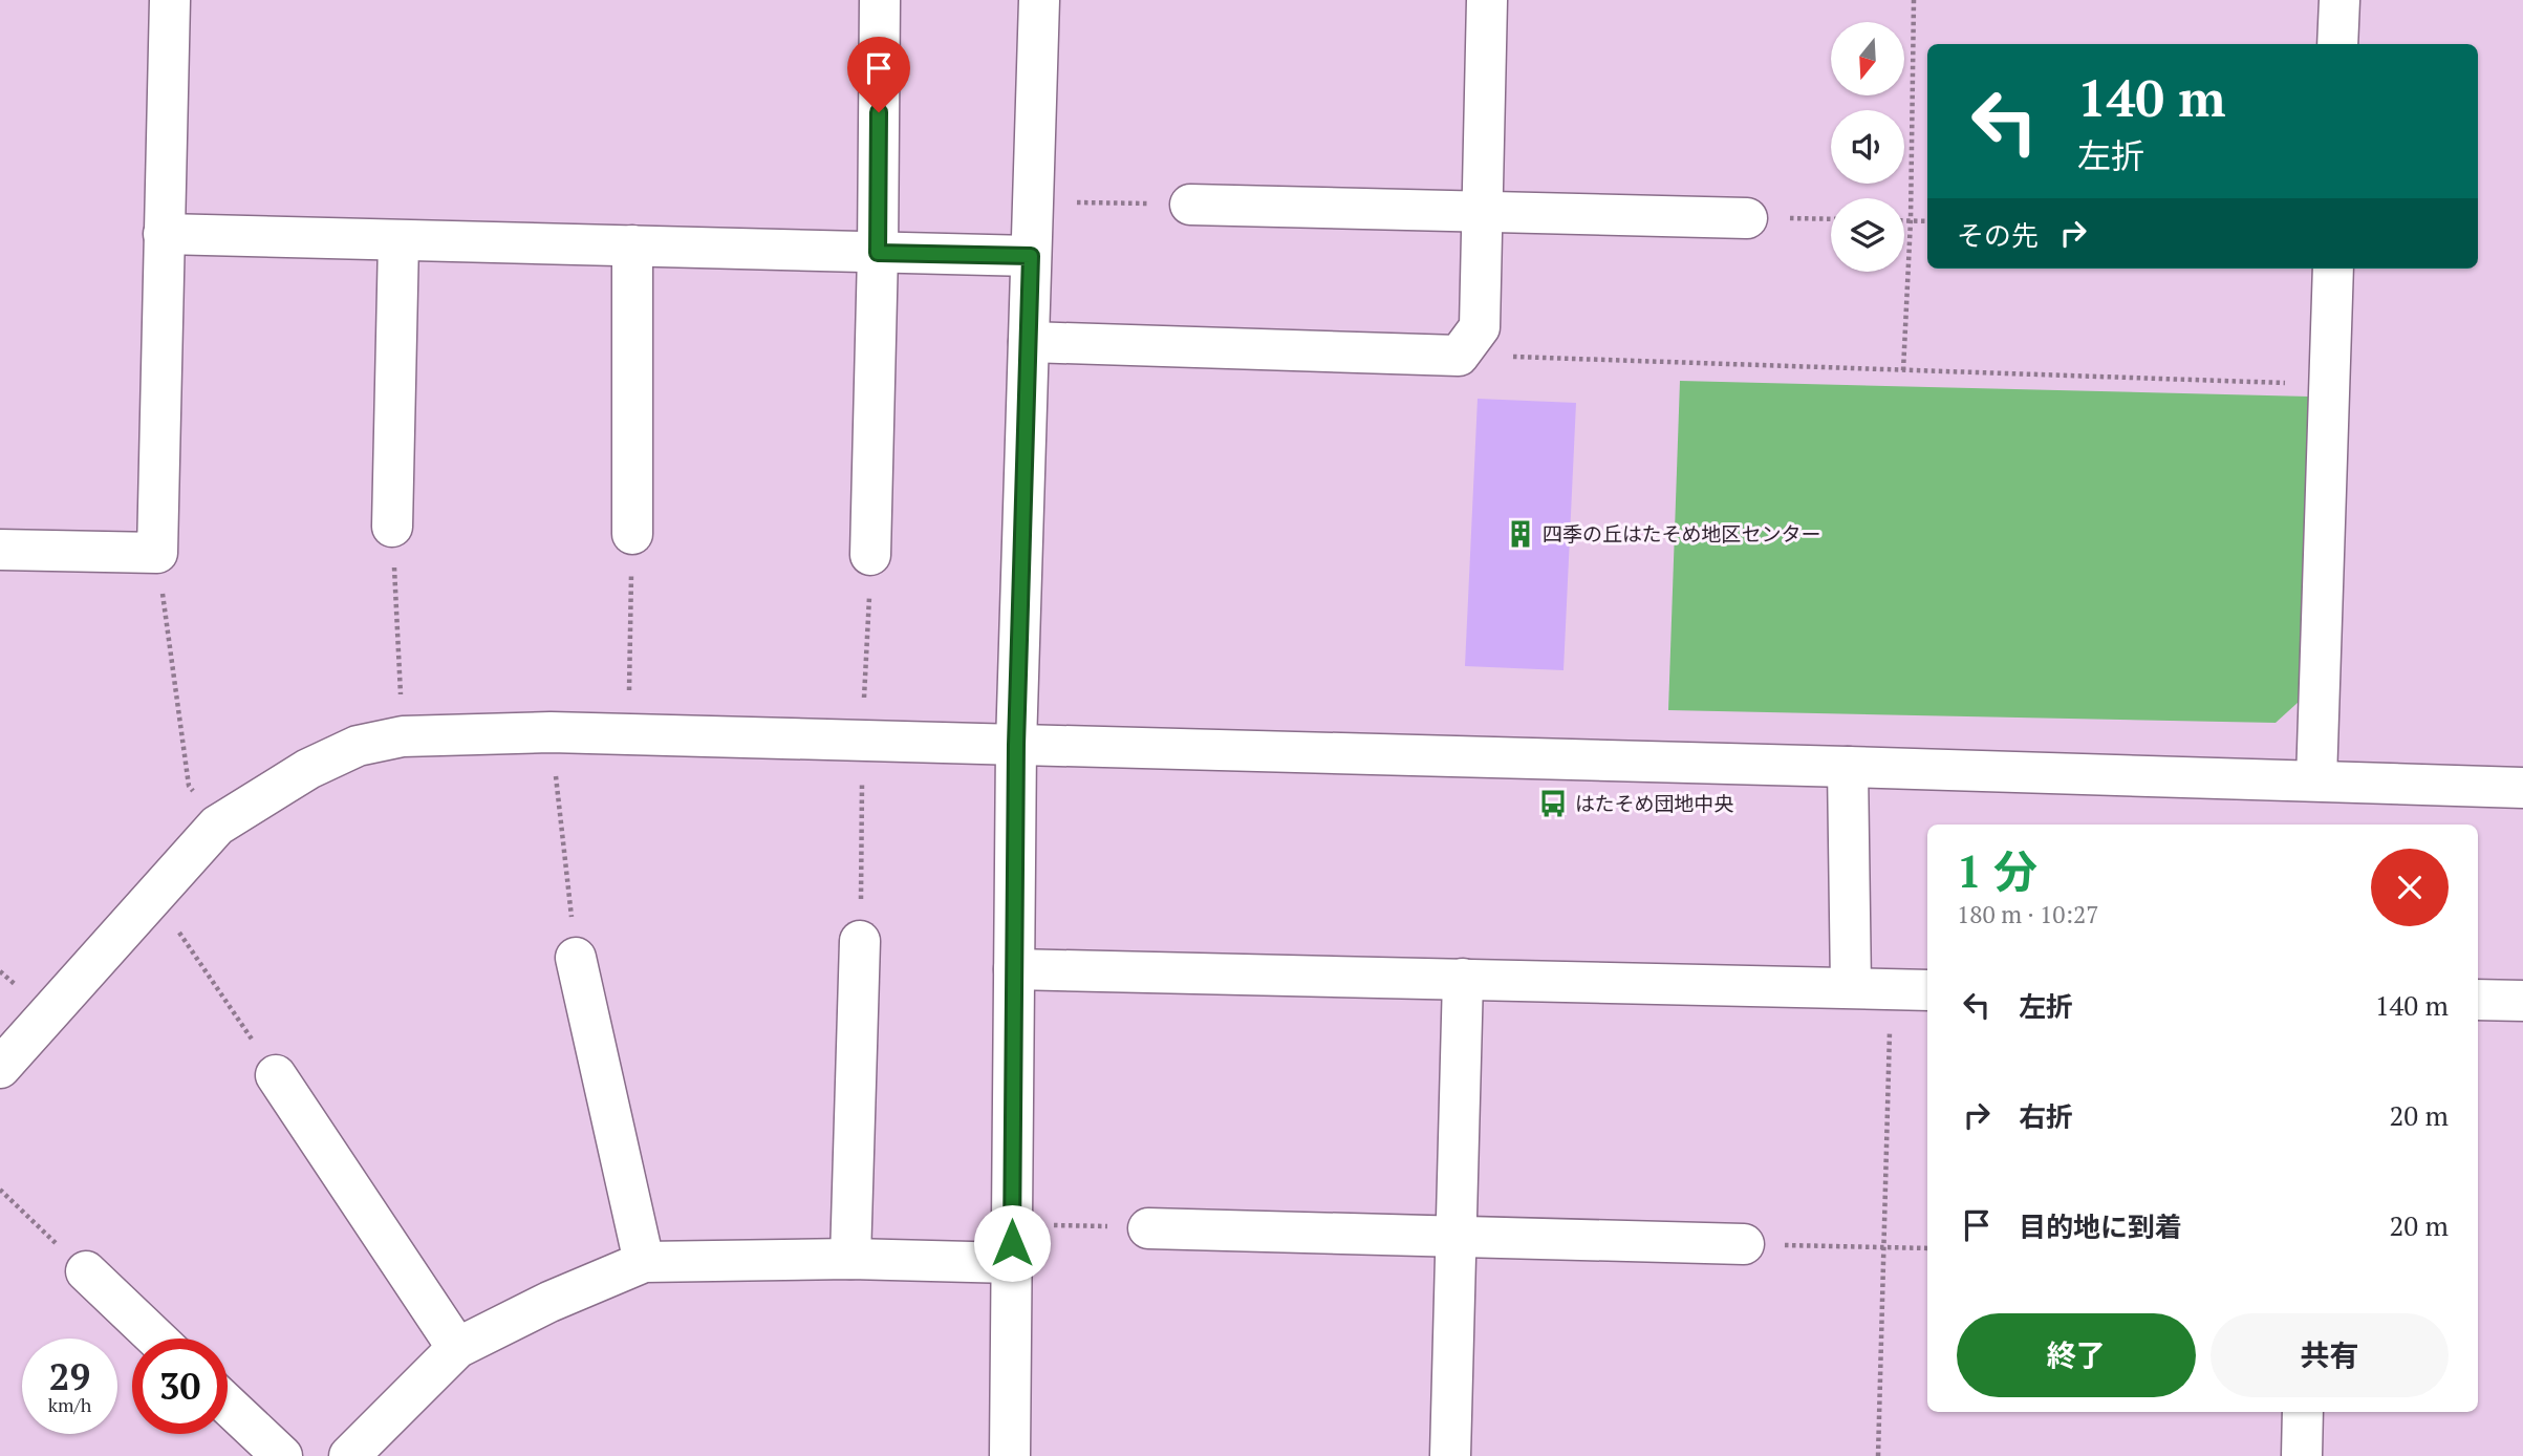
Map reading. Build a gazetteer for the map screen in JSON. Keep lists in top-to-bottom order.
{
  "places": {
    "building": ["四季の丘はたそめ地区センター"],
    "bus stop": ["はたそめ団地中央"]
  },
  "north": "bottom",
  "page": {
    "turn": ["140 m", "左折"],
    "then": "その先",
    "heading": ["1 分", "180 m · 10:27"],
    "list": [
      {
        "name": "左折",
        "value": "140 m"
      },
      {
        "name": "右折",
        "value": "20 m"
      },
      {
        "name": "目的地に到着",
        "value": "20 m"
      }
    ],
    "buttons": ["終了", "共有"],
    "speed": "29 km/h",
    "limit": "30"
  }
}
